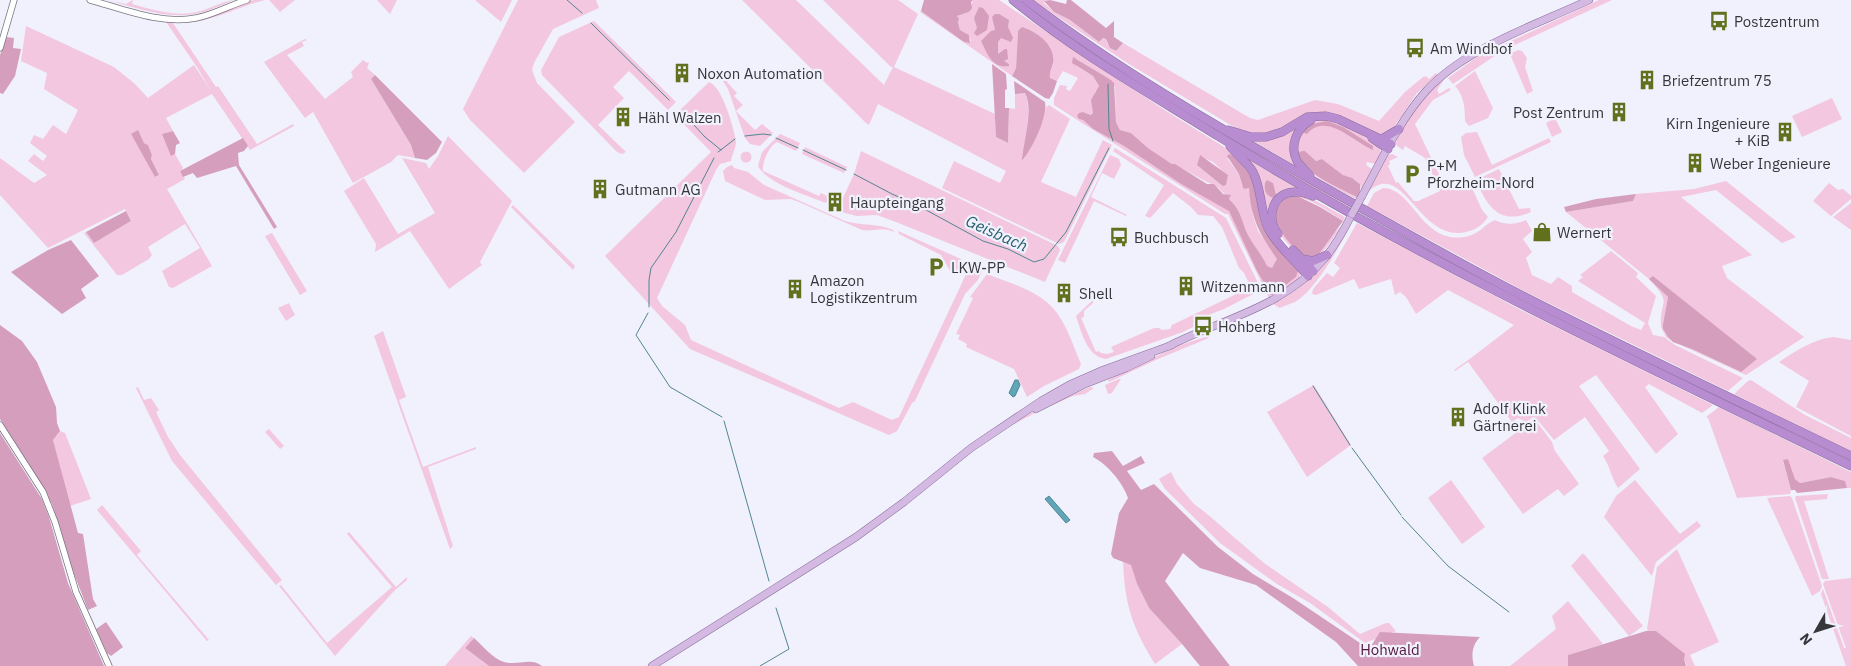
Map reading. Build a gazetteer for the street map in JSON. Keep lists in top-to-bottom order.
{
  "water": ["Geisbach"],
  "parks": ["Hohwald"],
  "places": {
    "bus stop": [
      "Postzentrum",
      "Am Windhof",
      "Buchbusch",
      "Hohberg"
    ],
    "building": [
      "Noxon Automation",
      "Briefzentrum 75",
      "Post Zentrum",
      "Hähl Walzen",
      "Kirn Ingenieure + KiB",
      "Weber Ingenieure",
      "Gutmann AG",
      "Haupteingang",
      "Witzenmann",
      "Amazon Logistikzentrum",
      "Shell",
      "Adolf Klink Gärtnerei"
    ],
    "parking": ["P+M Pforzheim-Nord", "LKW-PP"],
    "shop": ["Wernert"]
  },
  "north": "bottom left"
}
